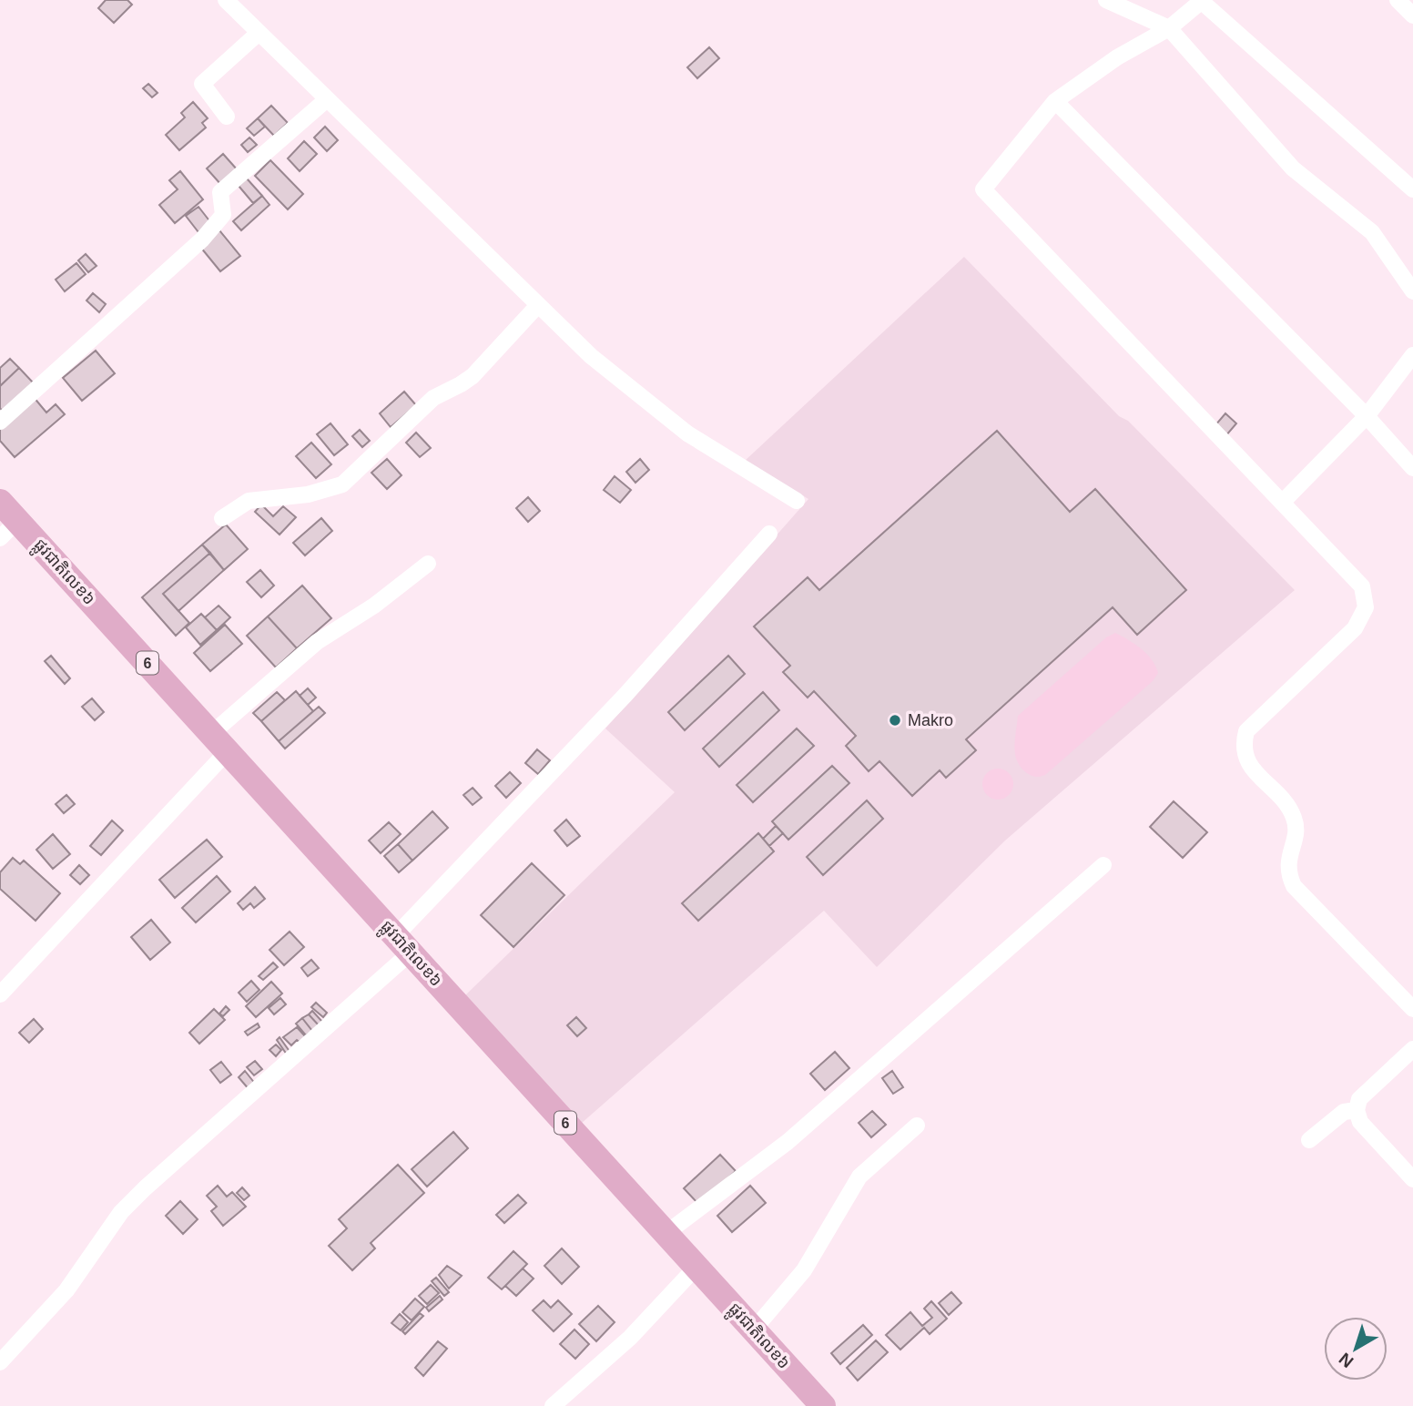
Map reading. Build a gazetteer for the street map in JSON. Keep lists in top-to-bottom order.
{
  "streets": {
    "highway": ["ផ្លូវជាតិលេខ៦", "6"]
  },
  "places": ["Makro"],
  "north": "bottom left"
}
